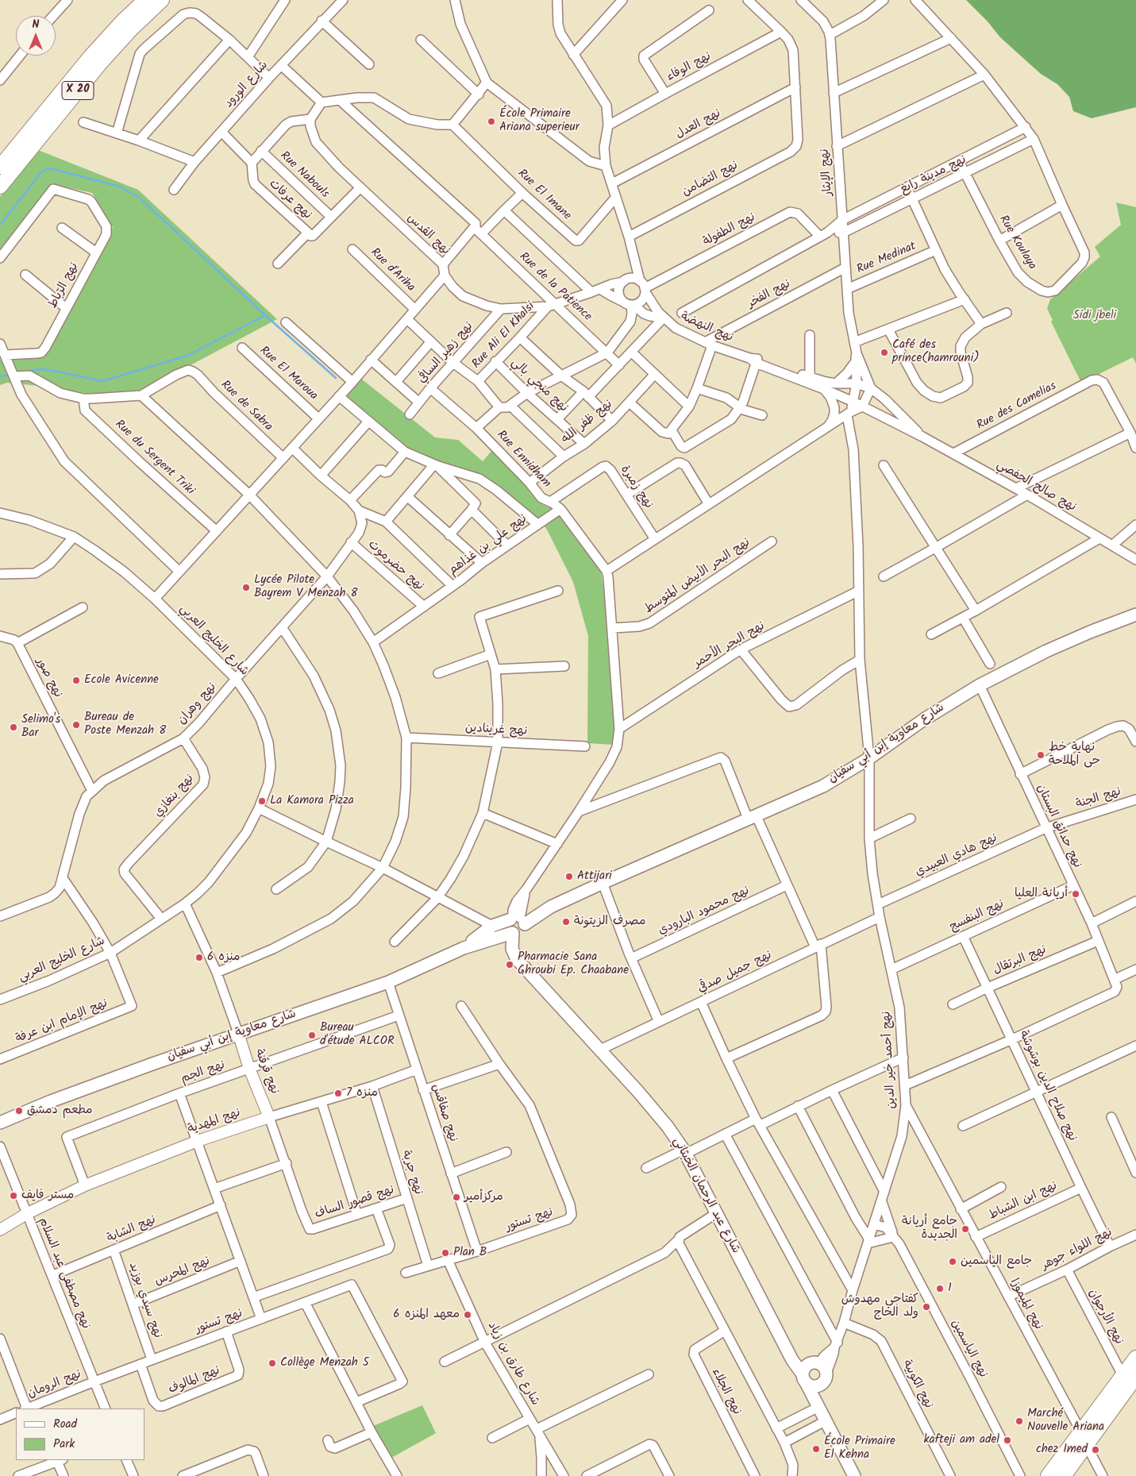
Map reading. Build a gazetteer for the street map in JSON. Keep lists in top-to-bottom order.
{
  "streets": {
    "main road": ["X 20", "شارع معاوية إبن أبي سفيان", "شارع عبد الرحمان الخبثاني"],
    "street": [
      "نهج الوفاء",
      "شارع الورود",
      "نهج العدل",
      "نهج الإيثار",
      "Rue Nabouls",
      "نهج مدينة رابغ",
      "نهج التضامن",
      "Rue El Imane",
      "نهج عرفات",
      "نهج الطفولة",
      "نهج القدس",
      "Rue Koulaya",
      "Rue Medinat",
      "Rue d'Ariha",
      "نهج الرّباط",
      "Rue de la Patience",
      "نهج الفخر",
      "نهج النهضة",
      "Rue Ali El Khalsi",
      "نهج زهير السافي",
      "Rue El Maroua",
      "نهج منجي بالي",
      "Rue de Sabra",
      "Rue des Camelias",
      "نهج ظفر الله",
      "Rue du Sergent Triki",
      "Rue Ennidham",
      "نهج صالح الحفصي",
      "نهج زمبرة",
      "نهج علي بن غذاهم",
      "نهج حضرموت",
      "نهج البحر الأبيض المتوسط",
      "شارع الخليج العربي",
      "نهج البحر الأحمر",
      "نهج صور",
      "نهج وهران",
      "نهج غرينادين",
      "نهج بنغازي",
      "نهج الجنة",
      "نهج حدائق البستان",
      "نهج هادي العبيدي",
      "نهج محمود البارودي",
      "نهج البنفسج",
      "نهج البرتقال",
      "نهج جميل صدقي",
      "نهج الإمام ابن عرفة",
      "نهج أحمد خير الدين",
      "نهج قرقنة",
      "نهج الجم",
      "نهج صلاح الدين بوشوشة",
      "نهج صفاقس",
      "نهج المهدية",
      "نهج جربة",
      "نهج ابن الشباط",
      "نهج قصور الساف",
      "نهج تستور",
      "نهج الشابة",
      "نهج اللواء جوهر",
      "نهج المحرس",
      "نهج مصطفى عبد السلام",
      "نهج سيدي بوزيد",
      "نهج الميموزا",
      "نهج الأرجوان",
      "نهج الياسمين",
      "شارع طارق بن زياد",
      "نهج المالوف",
      "نهج الرومان",
      "نهج الكوبية",
      "نهج الجلاء"
    ]
  },
  "crossings": [
    ["نهج الوفاء", "نهج النهضة"],
    ["نهج العدل", "نهج التضامن"],
    ["نهج العدل", "نهج النهضة"],
    ["نهج الإيثار", "نهج مدينة رابغ"],
    ["نهج الإيثار", "Rue Medinat"],
    ["نهج الإيثار", "نهج الفخر"],
    ["نهج مدينة رابغ", "نهج الطفولة"],
    ["نهج مدينة رابغ", "Rue Koulaya"],
    ["نهج التضامن", "نهج النهضة"],
    ["Rue El Imane", "نهج النهضة"],
    ["نهج الطفولة", "نهج القدس"],
    ["نهج الطفولة", "نهج النهضة"],
    ["نهج القدس", "Rue de la Patience"],
    ["نهج القدس", "نهج النهضة"],
    ["نهج القدس", "Rue Ali El Khalsi"],
    ["نهج القدس", "نهج زهير السافي"],
    ["Rue de la Patience", "Rue Ali El Khalsi"],
    ["نهج الفخر", "نهج النهضة"],
    ["نهج النهضة", "نهج صالح الحفصي"],
    ["Rue Ali El Khalsi", "نهج منجي بالي"],
    ["نهج زهير السافي", "Rue Ennidham"],
    ["نهج منجي بالي", "نهج ظفر الله"],
    ["Rue des Camelias", "نهج صالح الحفصي"],
    ["نهج ظفر الله", "Rue Ennidham"],
    ["Rue Ennidham", "نهج زمبرة"],
    ["نهج علي بن غذاهم", "نهج حضرموت"],
    ["نهج حضرموت", "نهج وهران"],
    ["شارع الخليج العربي", "نهج وهران"],
    ["شارع الخليج العربي", "نهج بنغازي"],
    ["شارع الخليج العربي", "نهج الإمام ابن عرفة"],
    ["شارع الخليج العربي", "نهج قرقنة"],
    ["نهج البحر الأحمر", "نهج أحمد خير الدين"],
    ["نهج صور", "نهج وهران"],
    ["نهج وهران", "نهج بنغازي"],
    ["شارع معاوية إبن أبي سفيان", "نهج حدائق البستان"],
    ["شارع معاوية إبن أبي سفيان", "نهج أحمد خير الدين"],
    ["شارع معاوية إبن أبي سفيان", "نهج قرقنة"],
    ["شارع معاوية إبن أبي سفيان", "نهج صفاقس"],
    ["نهج الجنة", "نهج حدائق البستان"],
    ["نهج الجنة", "نهج هادي العبيدي"],
    ["نهج حدائق البستان", "نهج هادي العبيدي"],
    ["نهج حدائق البستان", "نهج البنفسج"],
    ["نهج حدائق البستان", "نهج البرتقال"],
    ["نهج هادي العبيدي", "نهج أحمد خير الدين"],
    ["نهج البنفسج", "نهج أحمد خير الدين"],
    ["نهج البنفسج", "نهج صلاح الدين بوشوشة"],
    ["نهج البرتقال", "نهج صلاح الدين بوشوشة"],
    ["نهج جميل صدقي", "نهج أحمد خير الدين"],
    ["نهج جميل صدقي", "شارع عبد الرحمان الخبثاني"],
    ["نهج أحمد خير الدين", "شارع عبد الرحمان الخبثاني"],
    ["نهج أحمد خير الدين", "نهج الميموزا"],
    ["نهج أحمد خير الدين", "نهج الياسمين"],
    ["نهج أحمد خير الدين", "نهج الكوبية"],
    ["نهج قرقنة", "نهج الجم"],
    ["نهج قرقنة", "نهج المهدية"],
    ["نهج قرقنة", "نهج قصور الساف"],
    ["نهج الجم", "نهج صفاقس"],
    ["نهج الجم", "نهج المهدية"],
    ["نهج صلاح الدين بوشوشة", "نهج ابن الشباط"],
    ["نهج صلاح الدين بوشوشة", "نهج اللواء جوهر"],
    ["نهج صفاقس", "نهج المهدية"],
    ["نهج صفاقس", "نهج تستور"],
    ["نهج المهدية", "نهج جربة"],
    ["نهج المهدية", "نهج مصطفى عبد السلام"],
    ["نهج جربة", "نهج قصور الساف"],
    ["نهج جربة", "نهج تستور"],
    ["نهج ابن الشباط", "نهج الميموزا"],
    ["نهج تستور", "نهج مصطفى عبد السلام"],
    ["نهج تستور", "نهج سيدي بوزيد"],
    ["نهج تستور", "شارع طارق بن زياد"],
    ["نهج تستور", "نهج المالوف"],
    ["نهج تستور", "نهج الرومان"],
    ["نهج الشابة", "نهج مصطفى عبد السلام"],
    ["نهج الشابة", "نهج سيدي بوزيد"],
    ["نهج اللواء جوهر", "نهج الميموزا"],
    ["نهج اللواء جوهر", "نهج الأرجوان"],
    ["نهج المحرس", "نهج سيدي بوزيد"],
    ["نهج مصطفى عبد السلام", "نهج الرومان"]
  ],
  "parks": ["Sidi jbeli"],
  "places": [
    "École Primaire Ariana superieur",
    "Café des prince(hamrouni)",
    "Lycée Pilote Bayrem V Menzah 8",
    "Ecole Avicenne",
    "Bureau de Poste Menzah 8",
    "Selimo's Bar",
    "نهاية خط حى الملاحة",
    "La Kamora Pizza",
    "Attijari",
    "أريانة العليا",
    "مصرف الزيتونة",
    "منزه 6",
    "Pharmacie Sana Ghroubi Ep. Chaabane",
    "Bureau d'étude ALCOR",
    "منزه 7",
    "مطعم دمشق",
    "مستر فايف",
    "مركزأمير",
    "جامع أريانة الجديدة",
    "Plan B",
    "جامع الياسمين",
    "1",
    "كفتاجي مهدوش ولد الخاج",
    "معهد المنزه 6",
    "Collège Menzah 5",
    "Marché Nouvelle Ariana",
    "kafteji am adel",
    "École Primaire El Kehna",
    "chez Imed"
  ],
  "legend": ["Road", "Park"],
  "north": "top"
}
